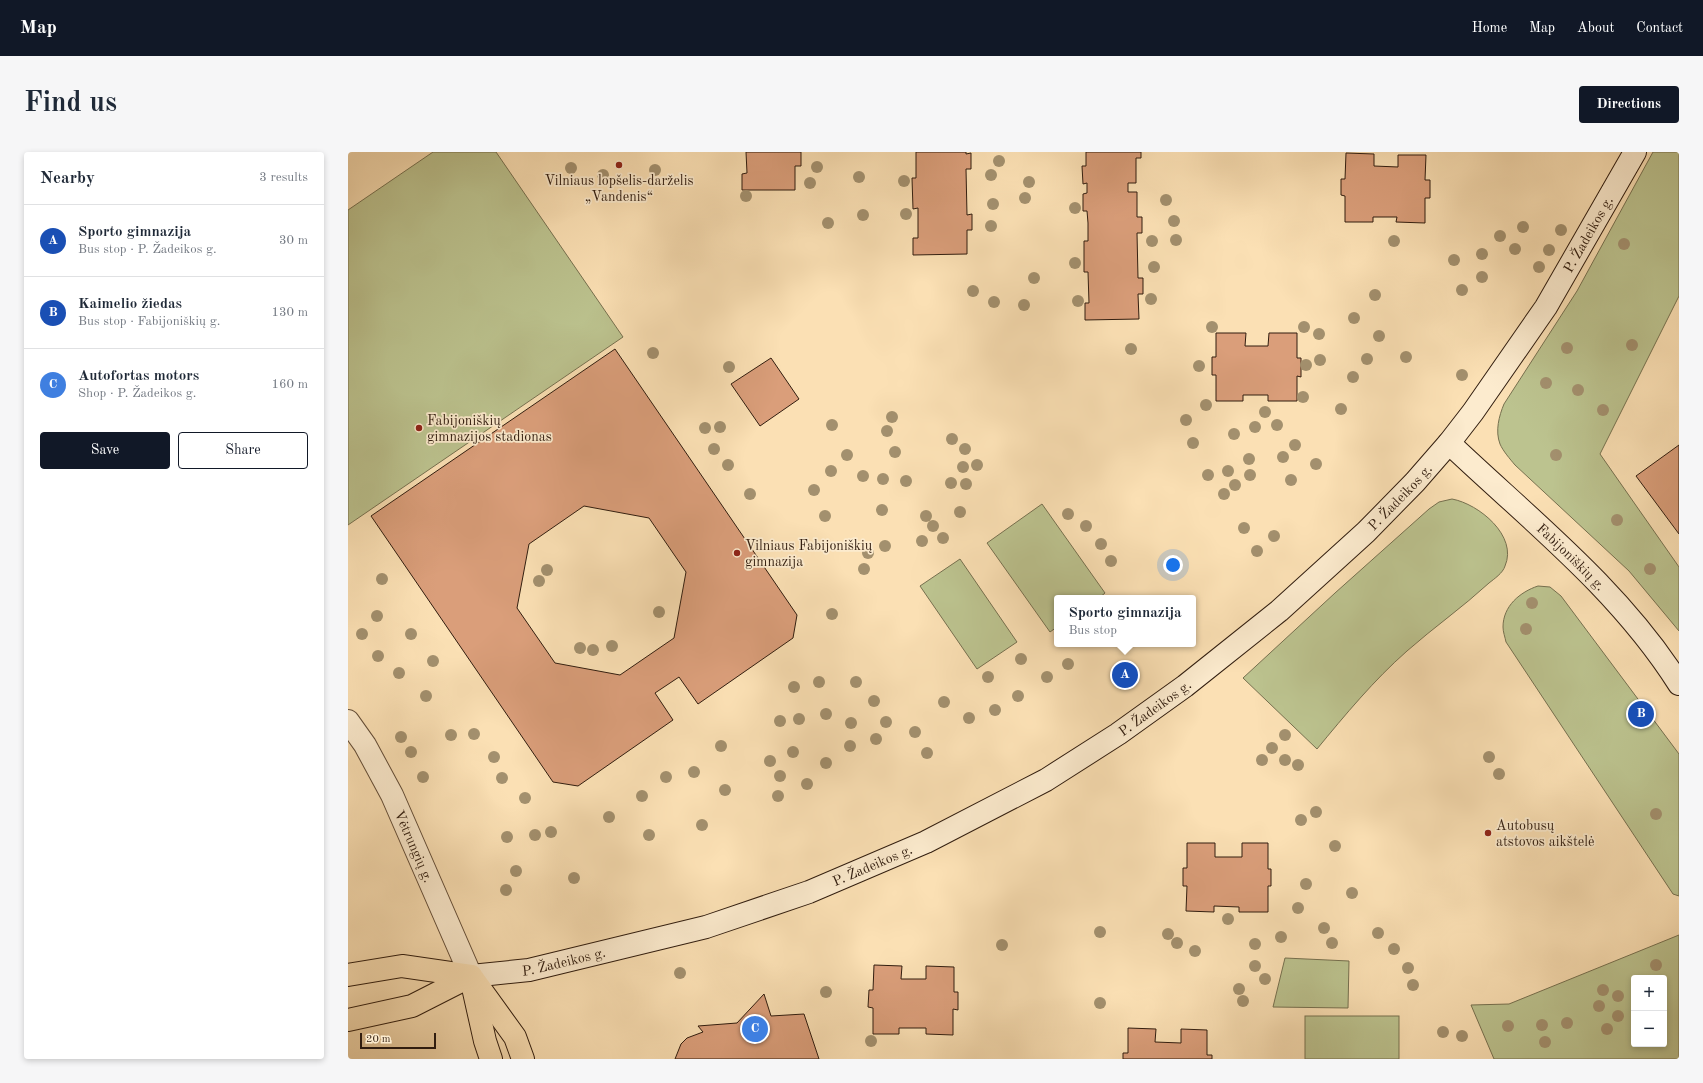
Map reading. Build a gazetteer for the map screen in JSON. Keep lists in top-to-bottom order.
{
  "streets": {
    "street": ["P. Žadeikos g.", "Fabijoniškių g.", "Vėtrungių g."]
  },
  "crossings": [
    ["P. Žadeikos g.", "Fabijoniškių g."],
    ["P. Žadeikos g.", "Vėtrungių g."]
  ],
  "places": [
    "Vilniaus lopšelis-darželis „Vandenis“",
    "Fabijoniškių gimnazijos stadionas",
    "Vilniaus Fabijoniškių gimnazija",
    "Autobusų atstovos aikštelė"
  ],
  "scale_bar": "20 m",
  "page": {
    "header": "Map",
    "nav": [
      "Home",
      "Map",
      "About",
      "Contact"
    ],
    "buttons": [
      "Directions",
      ["Save", "Share"]
    ],
    "title": "Find us",
    "heading": ["Nearby", "3 results"],
    "list": [
      {
        "mark": "A",
        "name": "Sporto gimnazija",
        "note": "Bus stop · P. Žadeikos g.",
        "value": "30 m"
      },
      {
        "mark": "B",
        "name": "Kaimelio žiedas",
        "note": "Bus stop · Fabijoniškių g.",
        "value": "130 m"
      },
      {
        "mark": "C",
        "name": "Autofortas motors",
        "note": "Shop · P. Žadeikos g.",
        "value": "160 m"
      }
    ],
    "popup": ["Sporto gimnazija", "Bus stop"],
    "pins": ["A", "B", "C"],
    "map_buttons": ["+", "−"],
    "scale": "20 m"
  }
}
